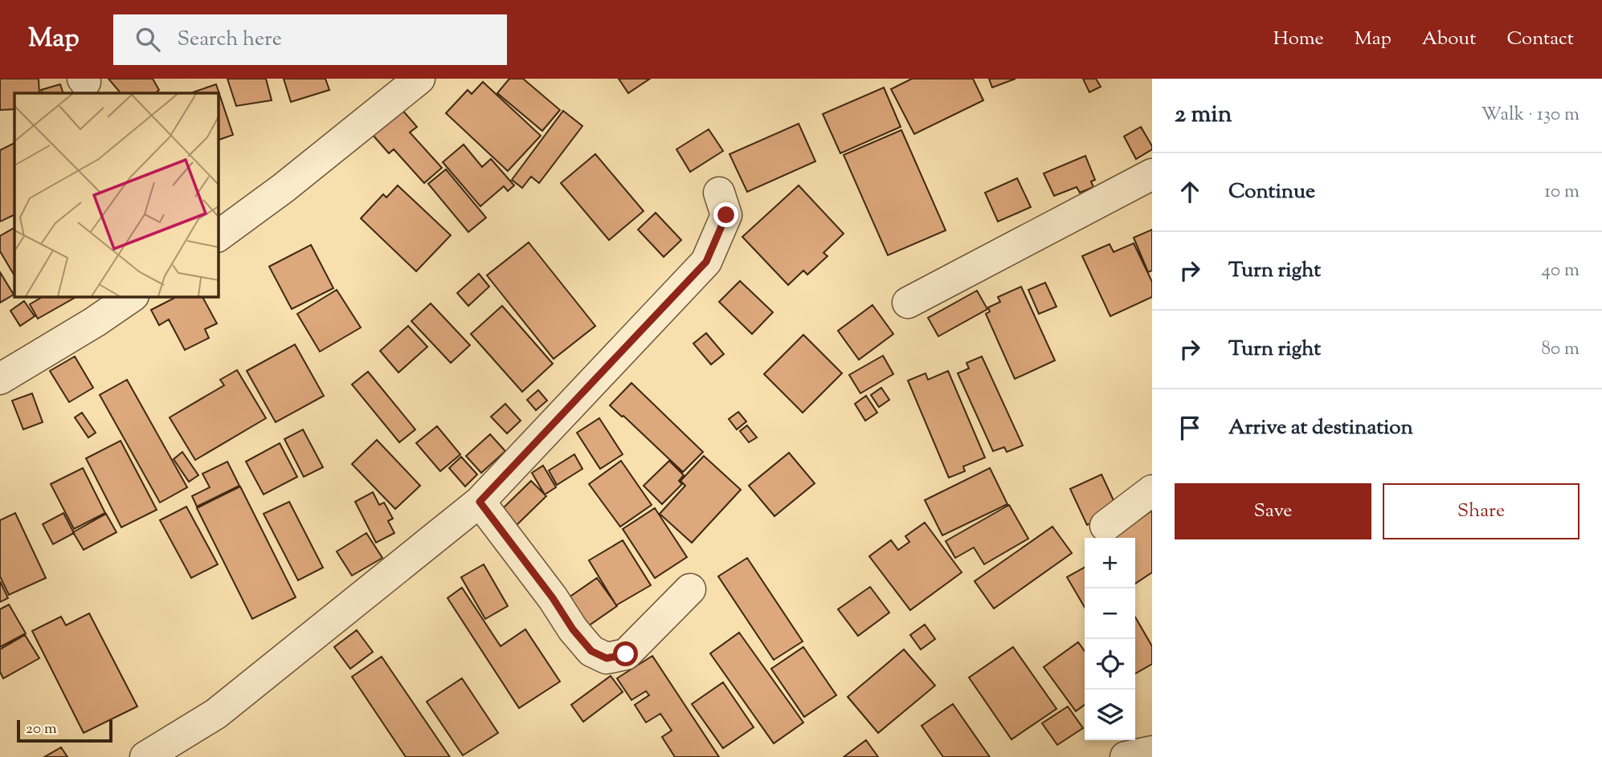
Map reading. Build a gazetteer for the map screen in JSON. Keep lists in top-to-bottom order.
{
  "scale_bar": "20 m",
  "page": {
    "header": "Map",
    "search": "Search here",
    "nav": [
      "Home",
      "Map",
      "About",
      "Contact"
    ],
    "heading": ["2 min", "Walk · 130 m"],
    "list": [
      ["Continue", "10 m"],
      ["Turn right", "40 m"],
      ["Turn right", "80 m"],
      "Arrive at destination"
    ],
    "buttons": ["Save", "Share"],
    "map_buttons": ["+", "−"],
    "scale": "20 m"
  }
}
